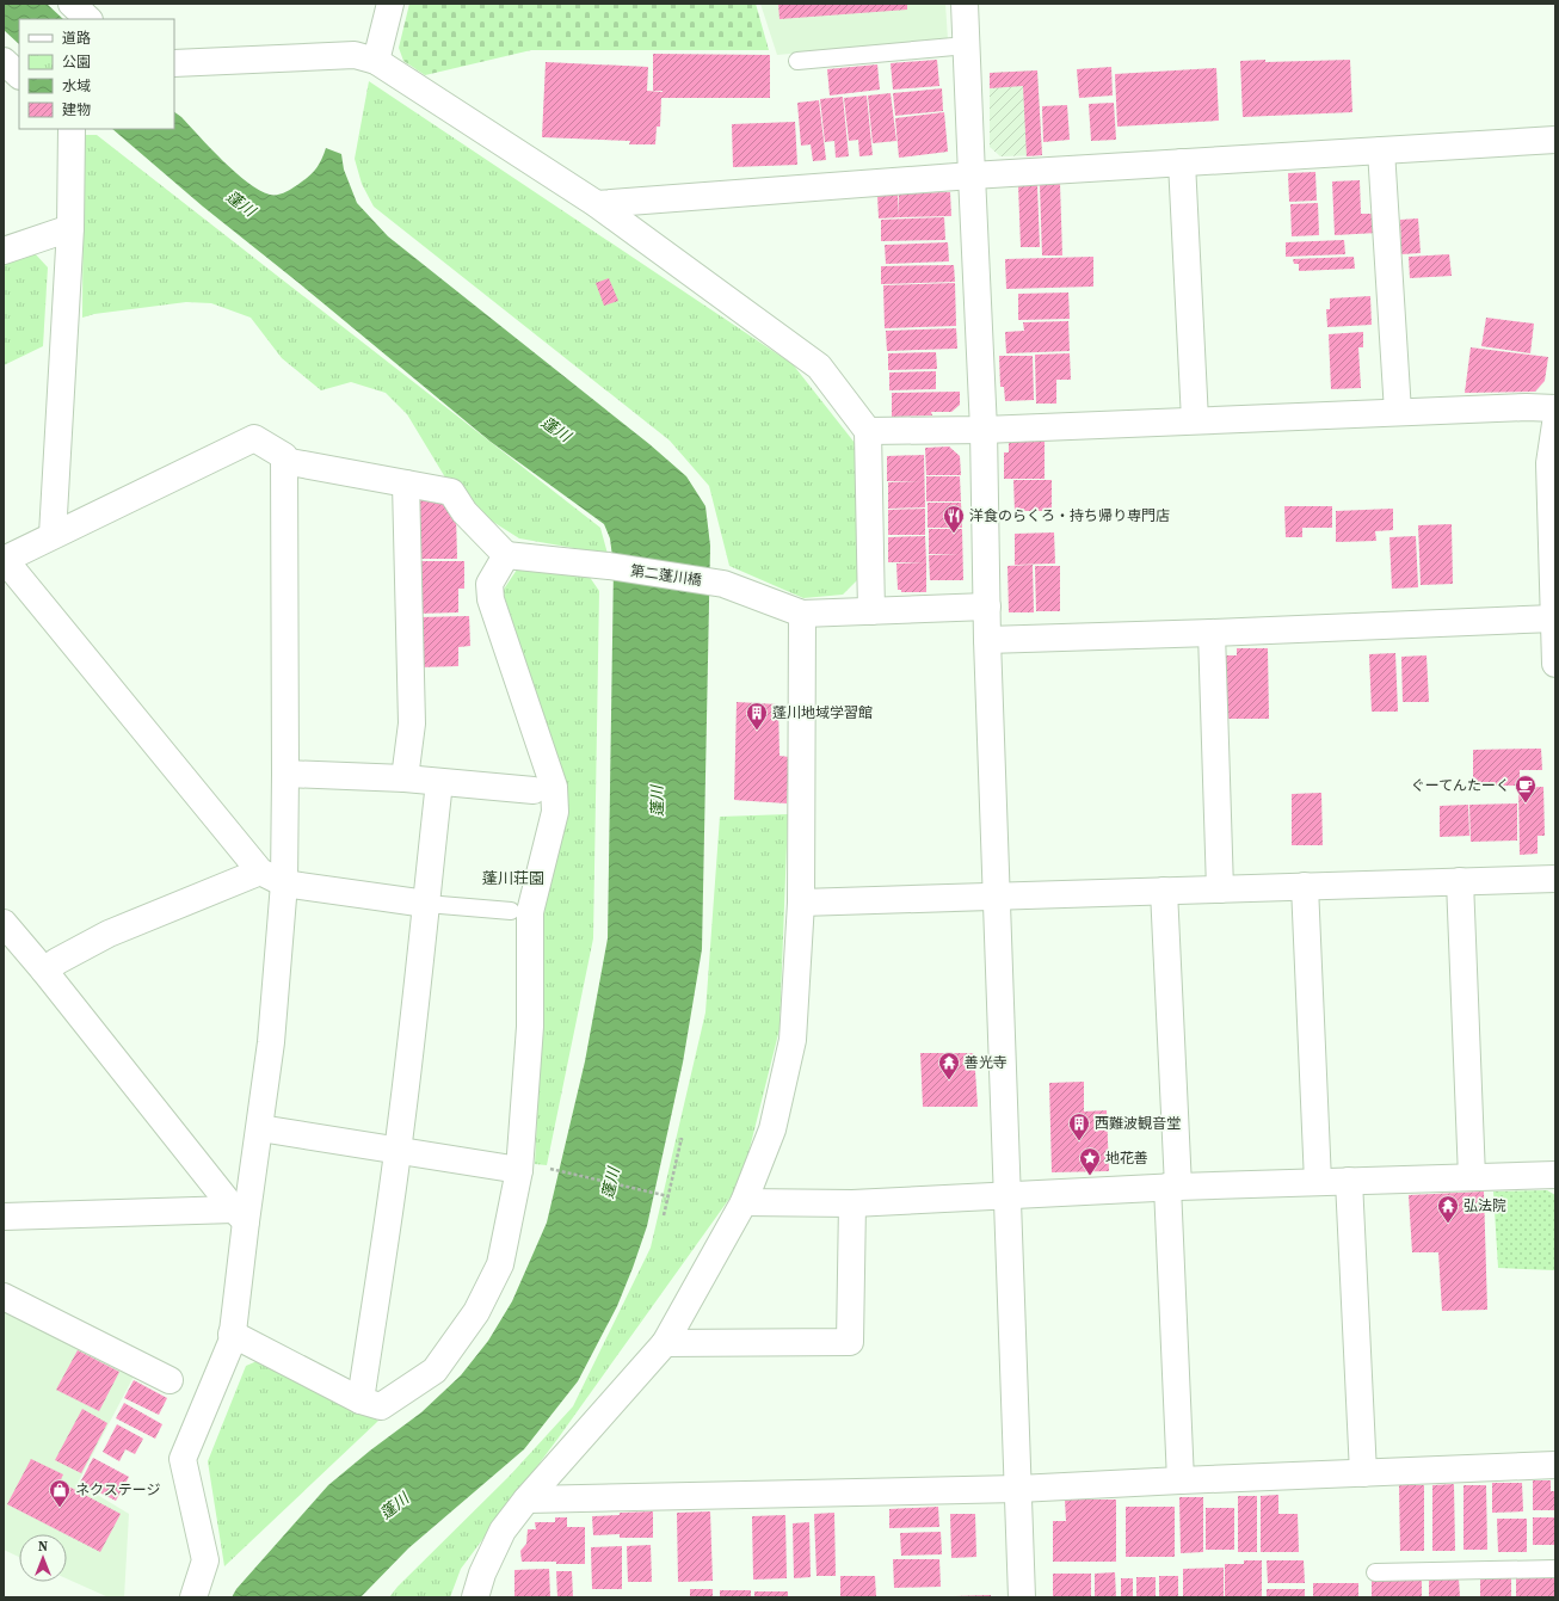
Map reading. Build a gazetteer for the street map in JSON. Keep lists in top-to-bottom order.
{
  "streets": {
    "street": ["第二蓬川橋"]
  },
  "districts": ["蓬川荘園"],
  "water": ["蓬川"],
  "places": {
    "restaurant": ["洋食のらくろ・持ち帰り専門店"],
    "building": ["蓬川地域学習館", "西難波観音堂"],
    "cafe": ["ぐーてんたーく"],
    "temple": ["善光寺", "弘法院"],
    "place": ["地花善"],
    "shop": ["ネクステージ"]
  },
  "legend": [
    "道路",
    "公園",
    "水域",
    "建物"
  ],
  "north": "top"
}
